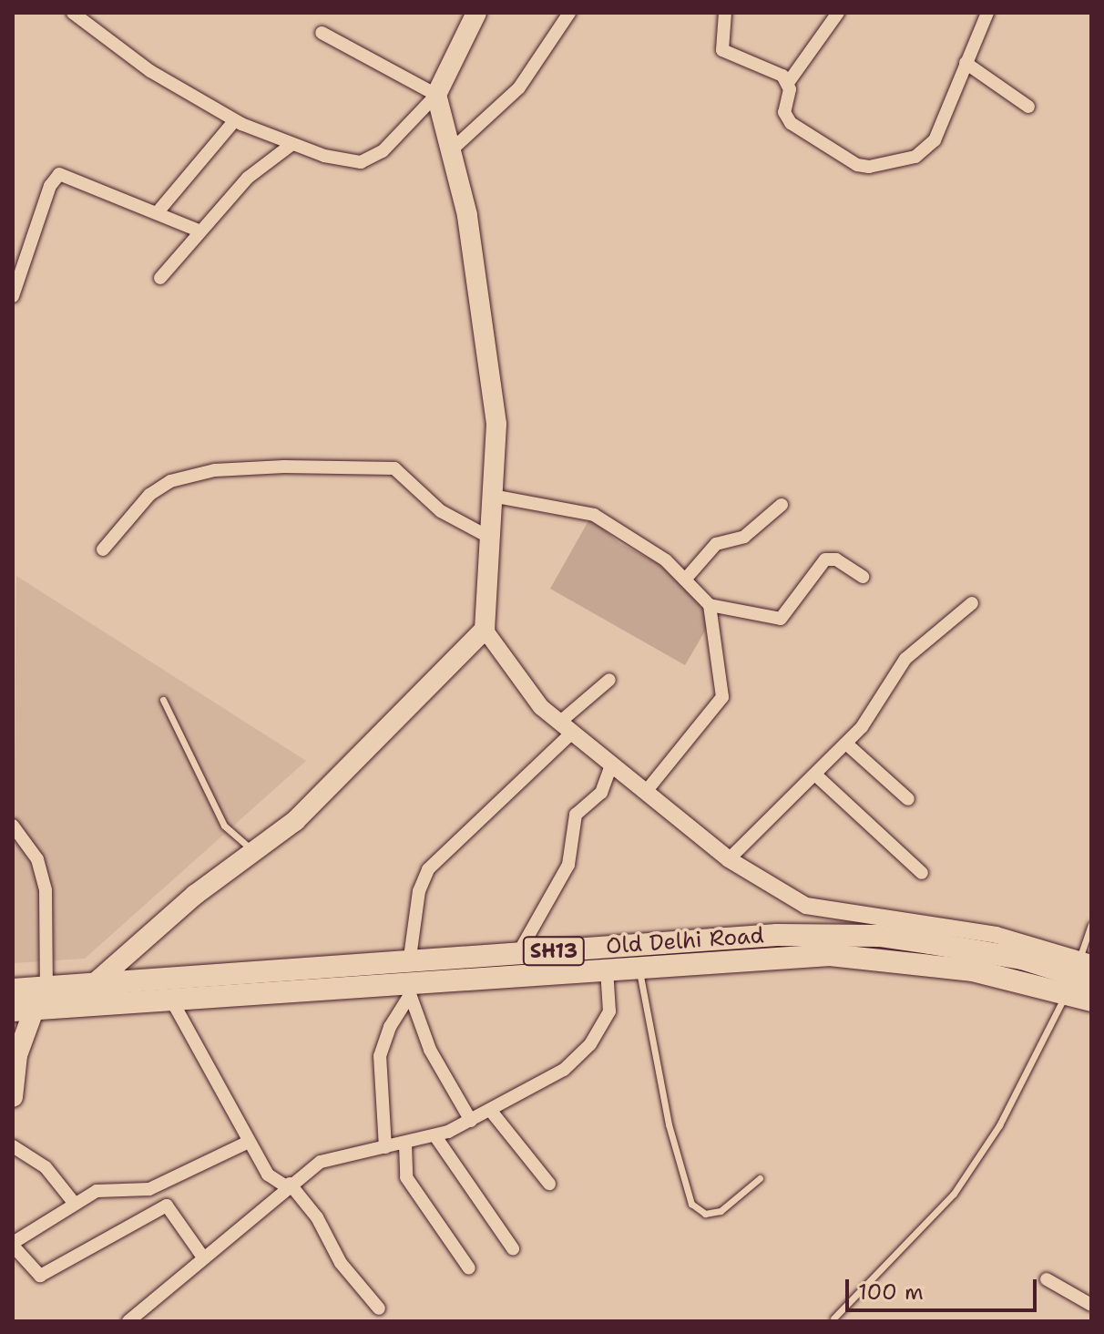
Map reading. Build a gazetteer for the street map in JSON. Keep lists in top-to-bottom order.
{
  "streets": {
    "main road": ["Old Delhi Road", "SH13"]
  },
  "scale_bar": "100 m"
}
